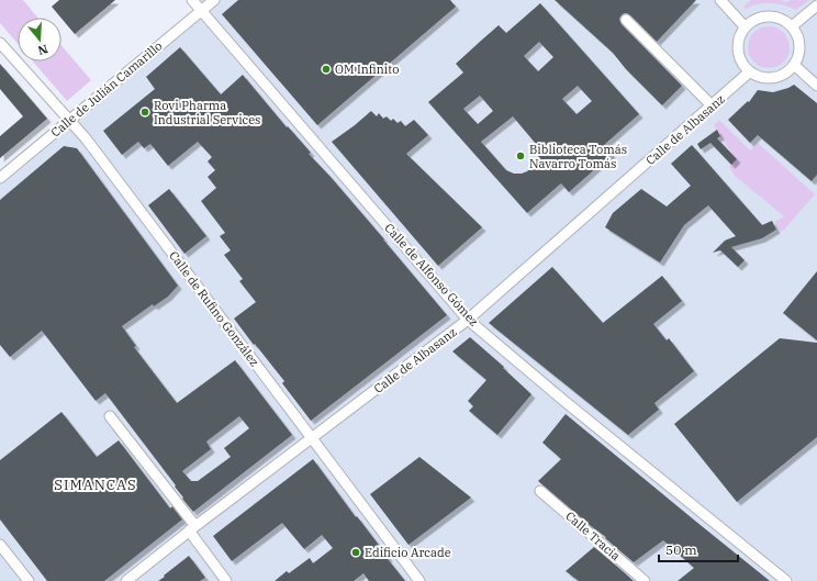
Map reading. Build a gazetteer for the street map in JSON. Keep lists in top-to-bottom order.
{
  "streets": {
    "street": [
      "Calle de Julián Camarillo",
      "Calle de Albasanz",
      "Calle de Alfonso Gómez",
      "Calle de Rufino González",
      "Calle Tracia"
    ]
  },
  "crossings": [
    ["Calle de Julián Camarillo", "Calle de Alfonso Gómez"],
    ["Calle de Julián Camarillo", "Calle de Rufino González"],
    ["Calle de Albasanz", "Calle de Alfonso Gómez"],
    ["Calle de Albasanz", "Calle de Rufino González"]
  ],
  "districts": ["SIMANCAS"],
  "places": [
    "OM Infinito",
    "Rovi Pharma Industrial Services",
    "Biblioteca Tomás Navarro Tomás",
    "Edificio Arcade"
  ],
  "scale_bar": "50 m",
  "north": "bottom"
}
